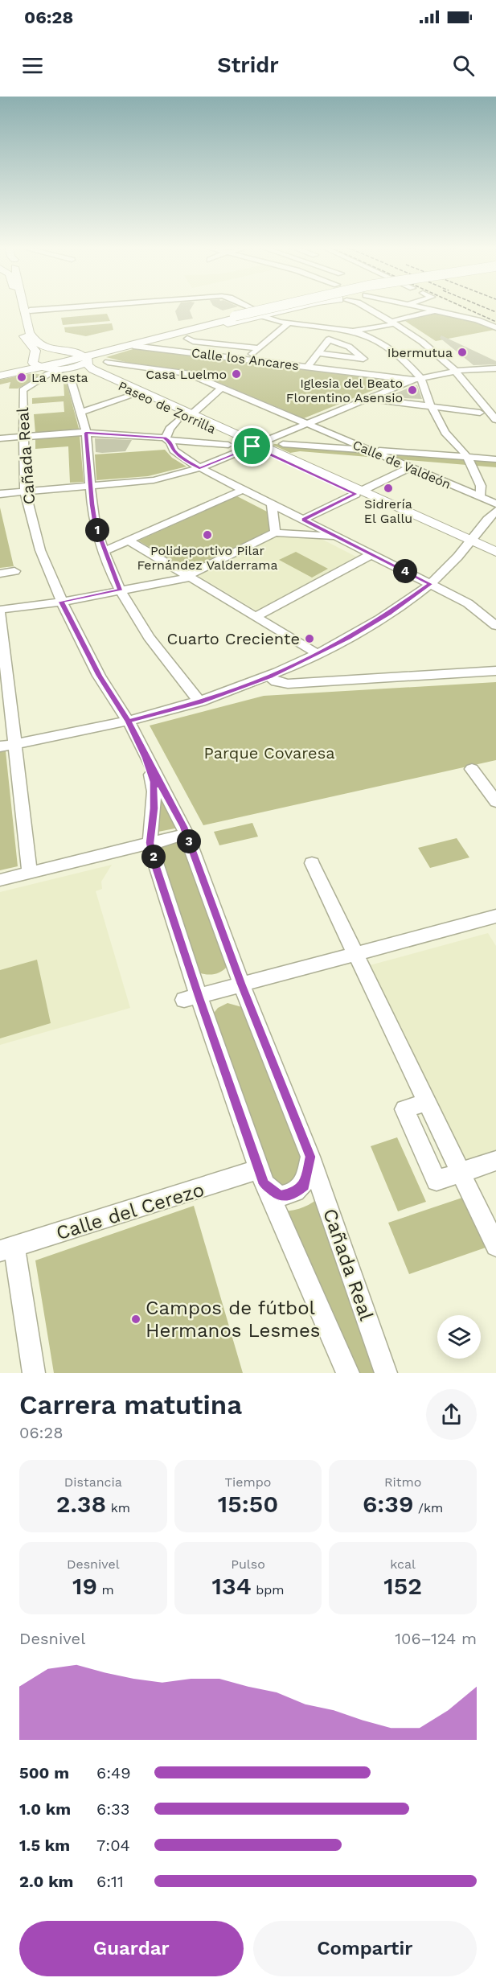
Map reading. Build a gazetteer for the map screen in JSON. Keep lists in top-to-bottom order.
{
  "streets": {
    "main road": ["Paseo de Zorrilla"],
    "street": [
      "Calle los Ancares",
      "Cañada Real",
      "Calle de Valdeón",
      "Calle del Cerezo"
    ]
  },
  "crossings": [
    ["Paseo de Zorrilla", "Cañada Real"],
    ["Cañada Real", "Calle del Cerezo"]
  ],
  "parks": ["Parque Covaresa"],
  "places": [
    "Ibermutua",
    "Casa Luelmo",
    "La Mesta",
    "Iglesia del Beato Florentino Asensio",
    "Sidrería El Gallu",
    "Polideportivo Pilar Fernández Valderrama",
    "Cuarto Creciente",
    "Campos de fútbol Hermanos Lesmes"
  ],
  "page": {
    "status": "06:28",
    "header": "Stridr",
    "pins": [
      "1",
      "4",
      "3",
      "2"
    ],
    "heading": ["Carrera matutina", "06:28"],
    "stats": [
      ["Distancia", "2.38 km"],
      ["Tiempo", "15:50"],
      ["Ritmo", "6:39 /km"],
      ["Desnivel", "19 m"],
      ["Pulso", "134 bpm"],
      ["kcal", "152"]
    ],
    "chart": ["Desnivel", "106–124 m"],
    "list": [
      {
        "name": "500 m",
        "note": "6:49"
      },
      {
        "name": "1.0 km",
        "note": "6:33"
      },
      {
        "name": "1.5 km",
        "note": "7:04"
      },
      {
        "name": "2.0 km",
        "note": "6:11"
      }
    ],
    "buttons": ["Guardar", "Compartir"]
  }
}
